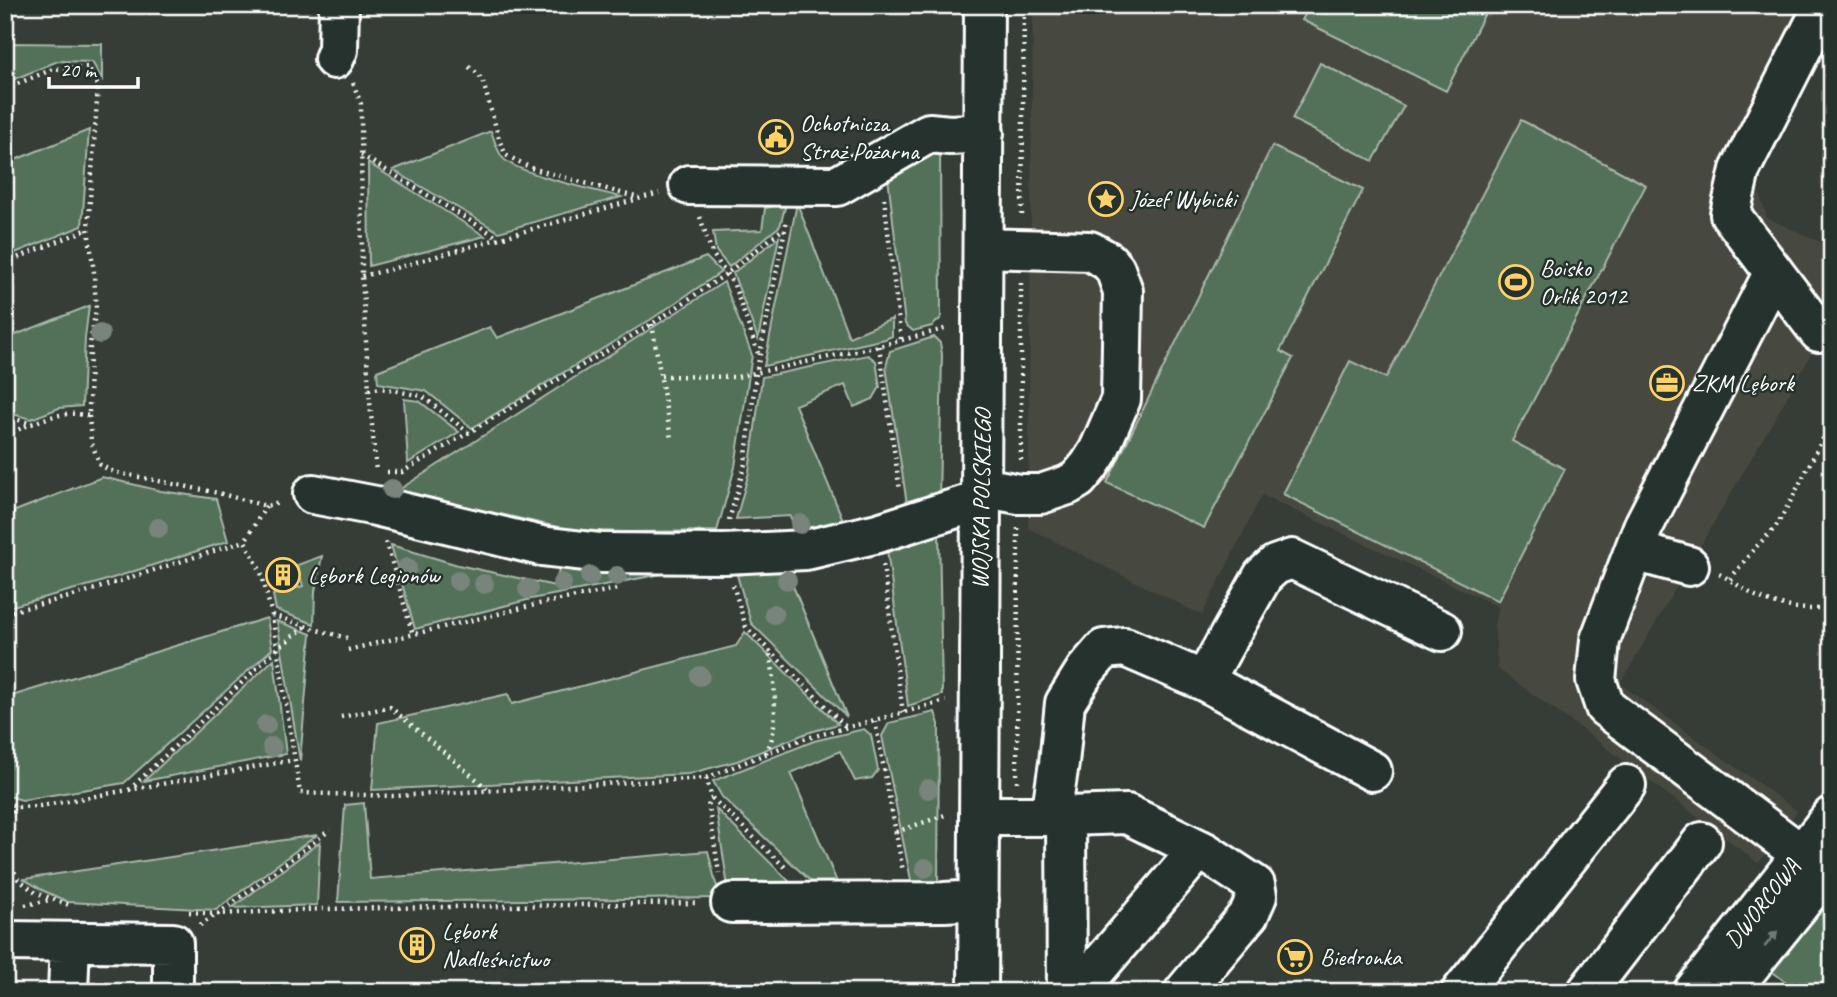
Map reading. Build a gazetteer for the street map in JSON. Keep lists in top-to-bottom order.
{
  "streets": {
    "street": ["WOJSKA POLSKIEGO", "DWORCOWA"]
  },
  "places": {
    "public building": ["Ochotnicza Straż Pożarna"],
    "place": ["Józef Wybicki"],
    "sports": ["Boisko Orlik 2012"],
    "office": ["ZKM Lębork"],
    "building": ["Lębork Legionów", "Lębork Nadleśnictwo"],
    "supermarket": ["Biedronka"]
  },
  "scale_bar": "20 m"
}
